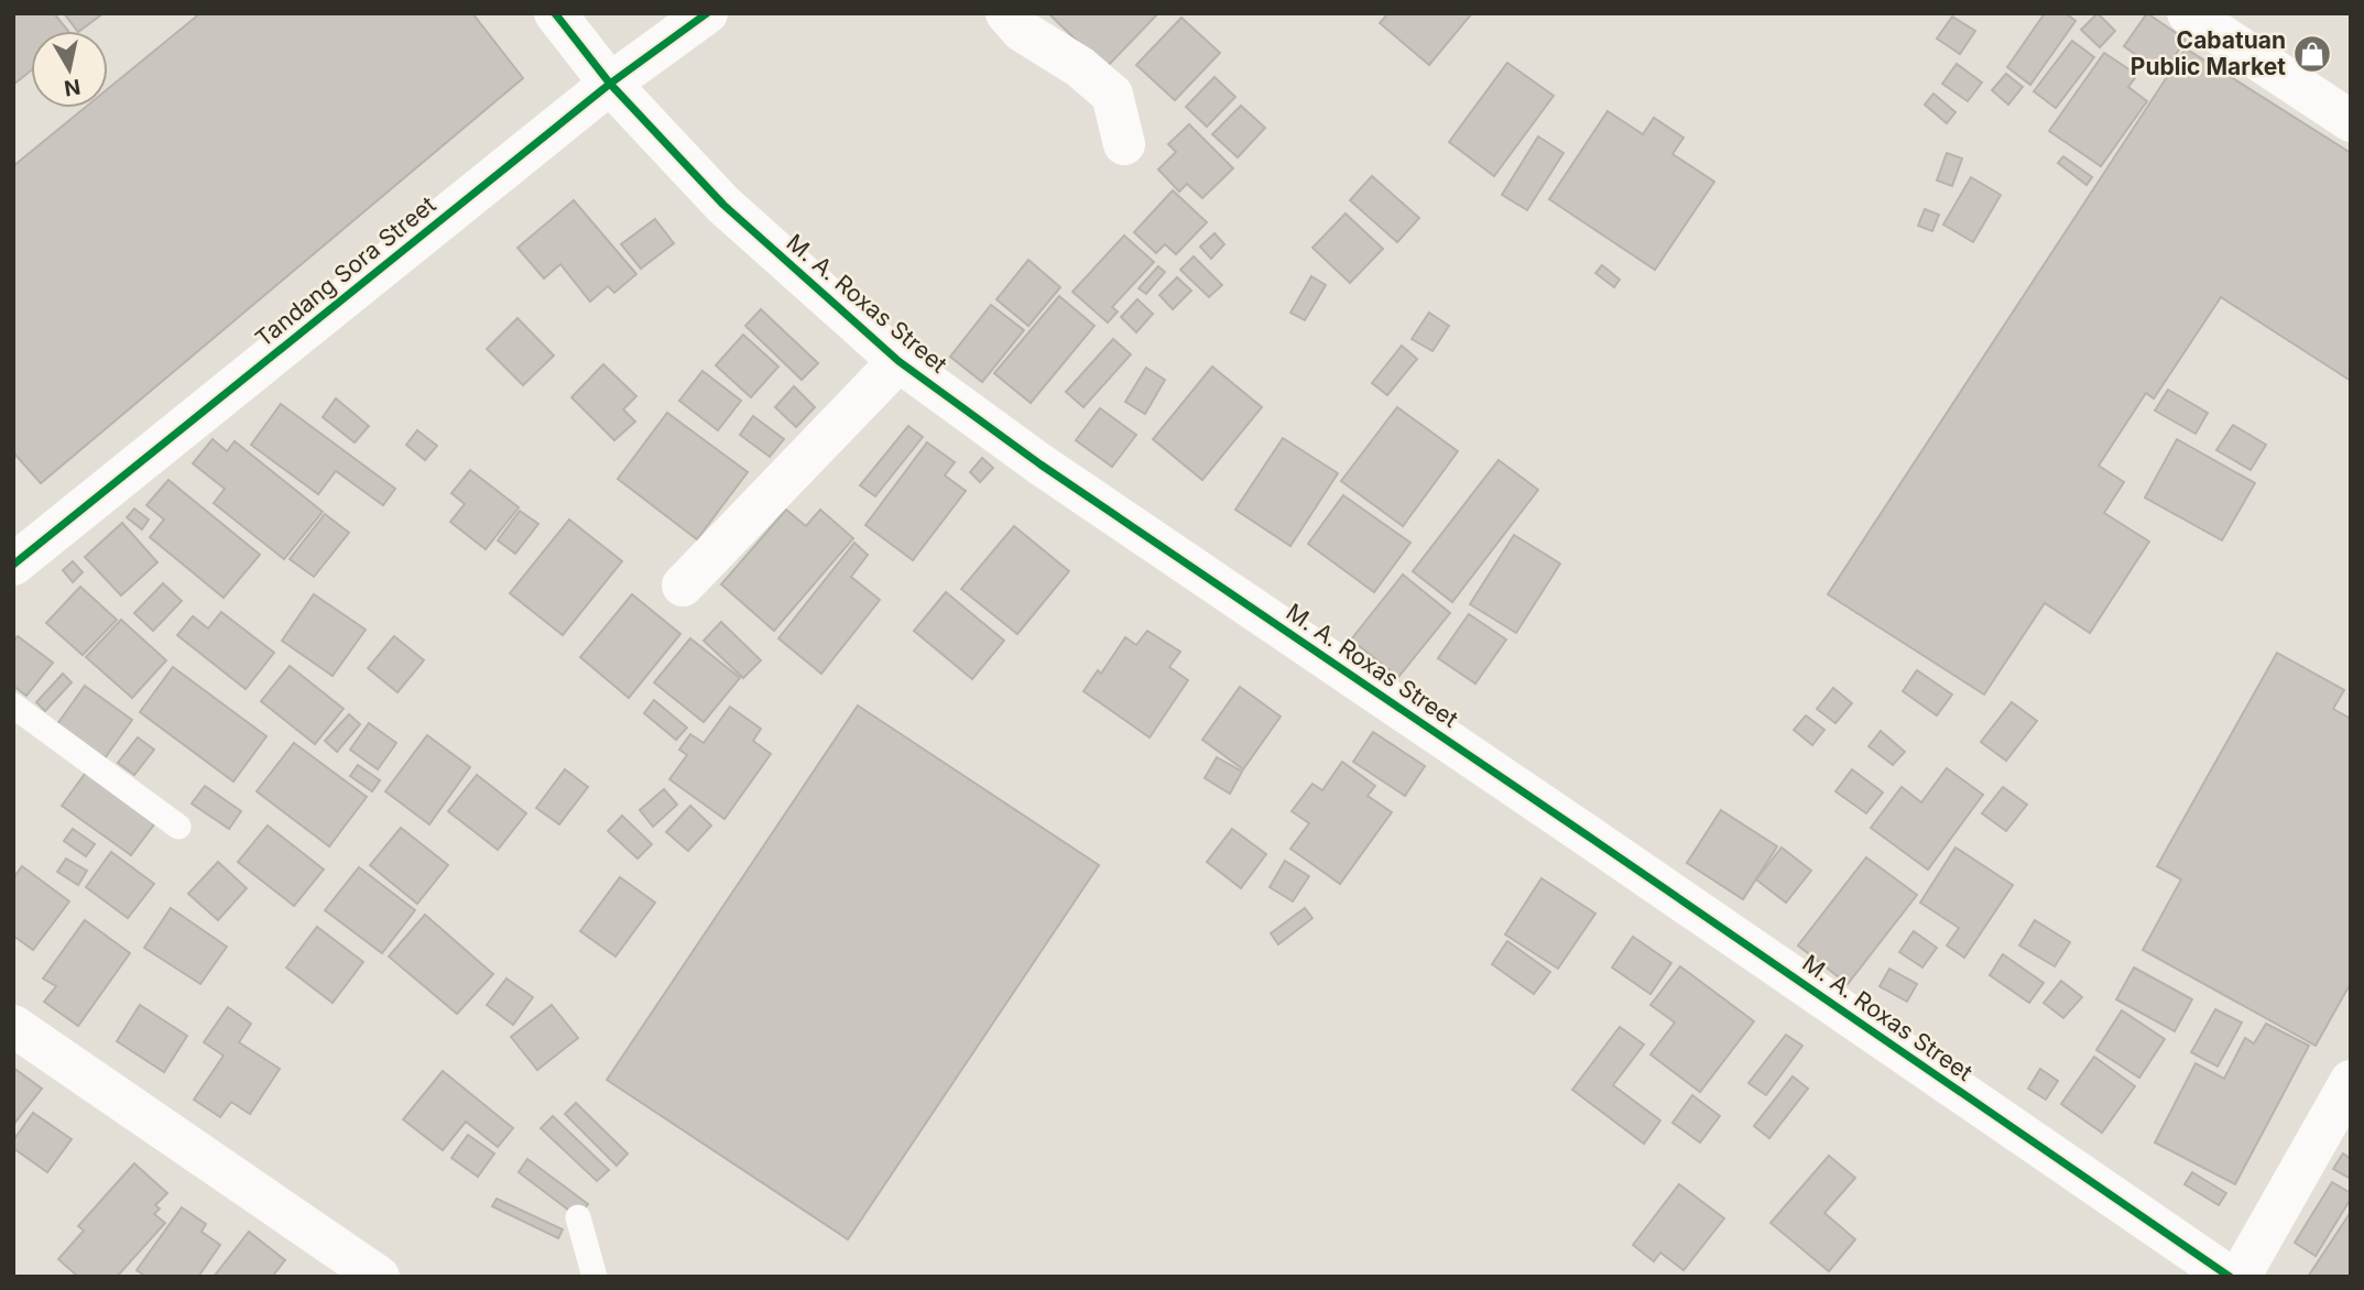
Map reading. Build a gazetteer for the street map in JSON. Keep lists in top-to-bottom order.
{
  "streets": {
    "street": ["Tandang Sora Street", "M. A. Roxas Street"]
  },
  "crossings": [
    ["Tandang Sora Street", "M. A. Roxas Street"]
  ],
  "places": {
    "shop": ["Cabatuan Public Market"]
  },
  "north": "bottom"
}
